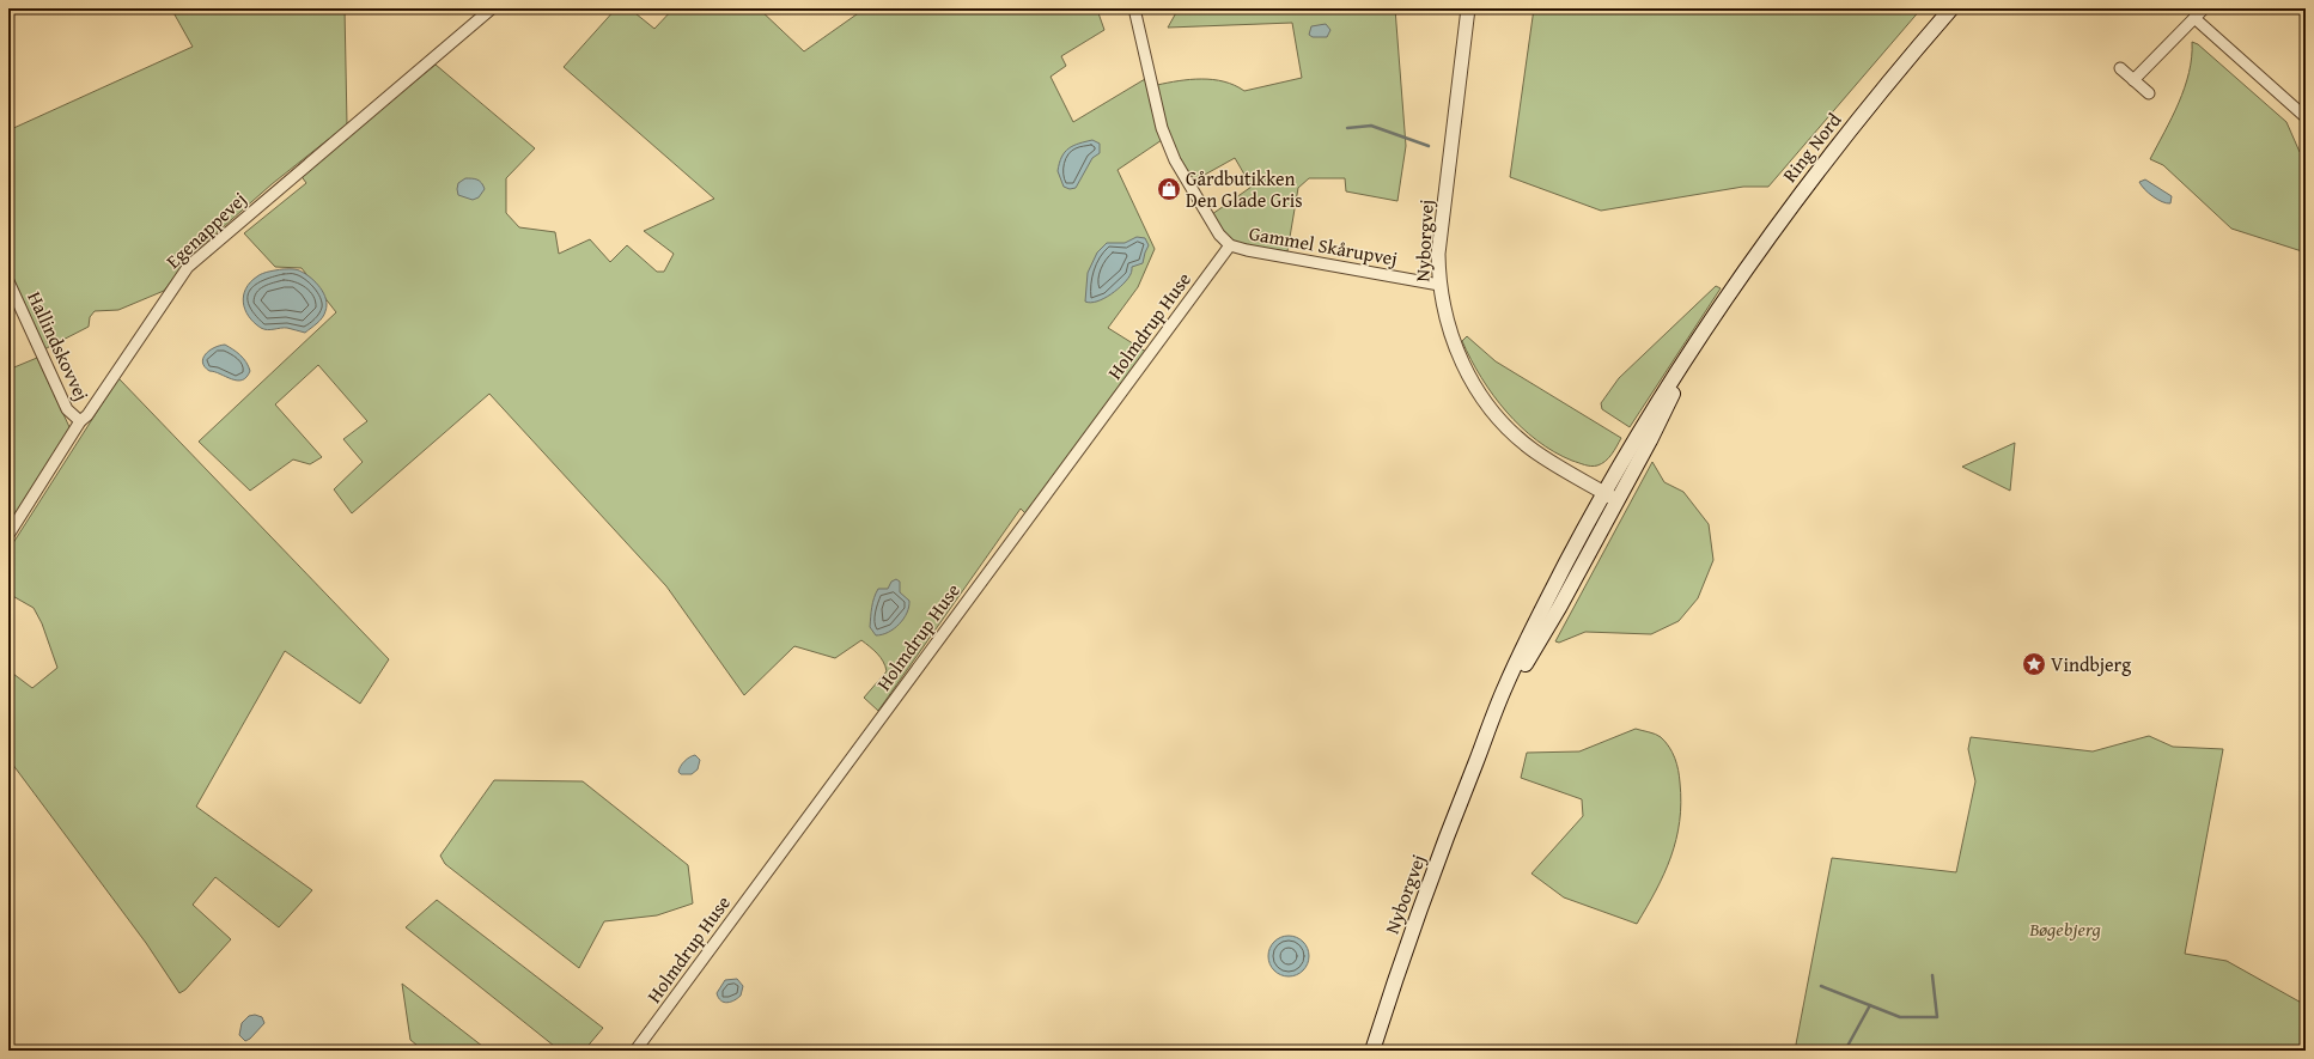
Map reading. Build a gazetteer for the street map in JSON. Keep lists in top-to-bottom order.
{
  "streets": {
    "main road": ["Ring Nord", "Nyborgvej"],
    "street": [
      "Egenappevej",
      "Gammel Skårupvej",
      "Holmdrup Huse",
      "Hallindskovvej"
    ]
  },
  "crossings": [
    ["Ring Nord", "Nyborgvej"],
    ["Egenappevej", "Hallindskovvej"],
    ["Nyborgvej", "Gammel Skårupvej"],
    ["Gammel Skårupvej", "Holmdrup Huse"]
  ],
  "parks": ["Bøgebjerg"],
  "places": {
    "shop": ["Gårdbutikken Den Glade Gris"],
    "place": ["Vindbjerg"]
  }
}
